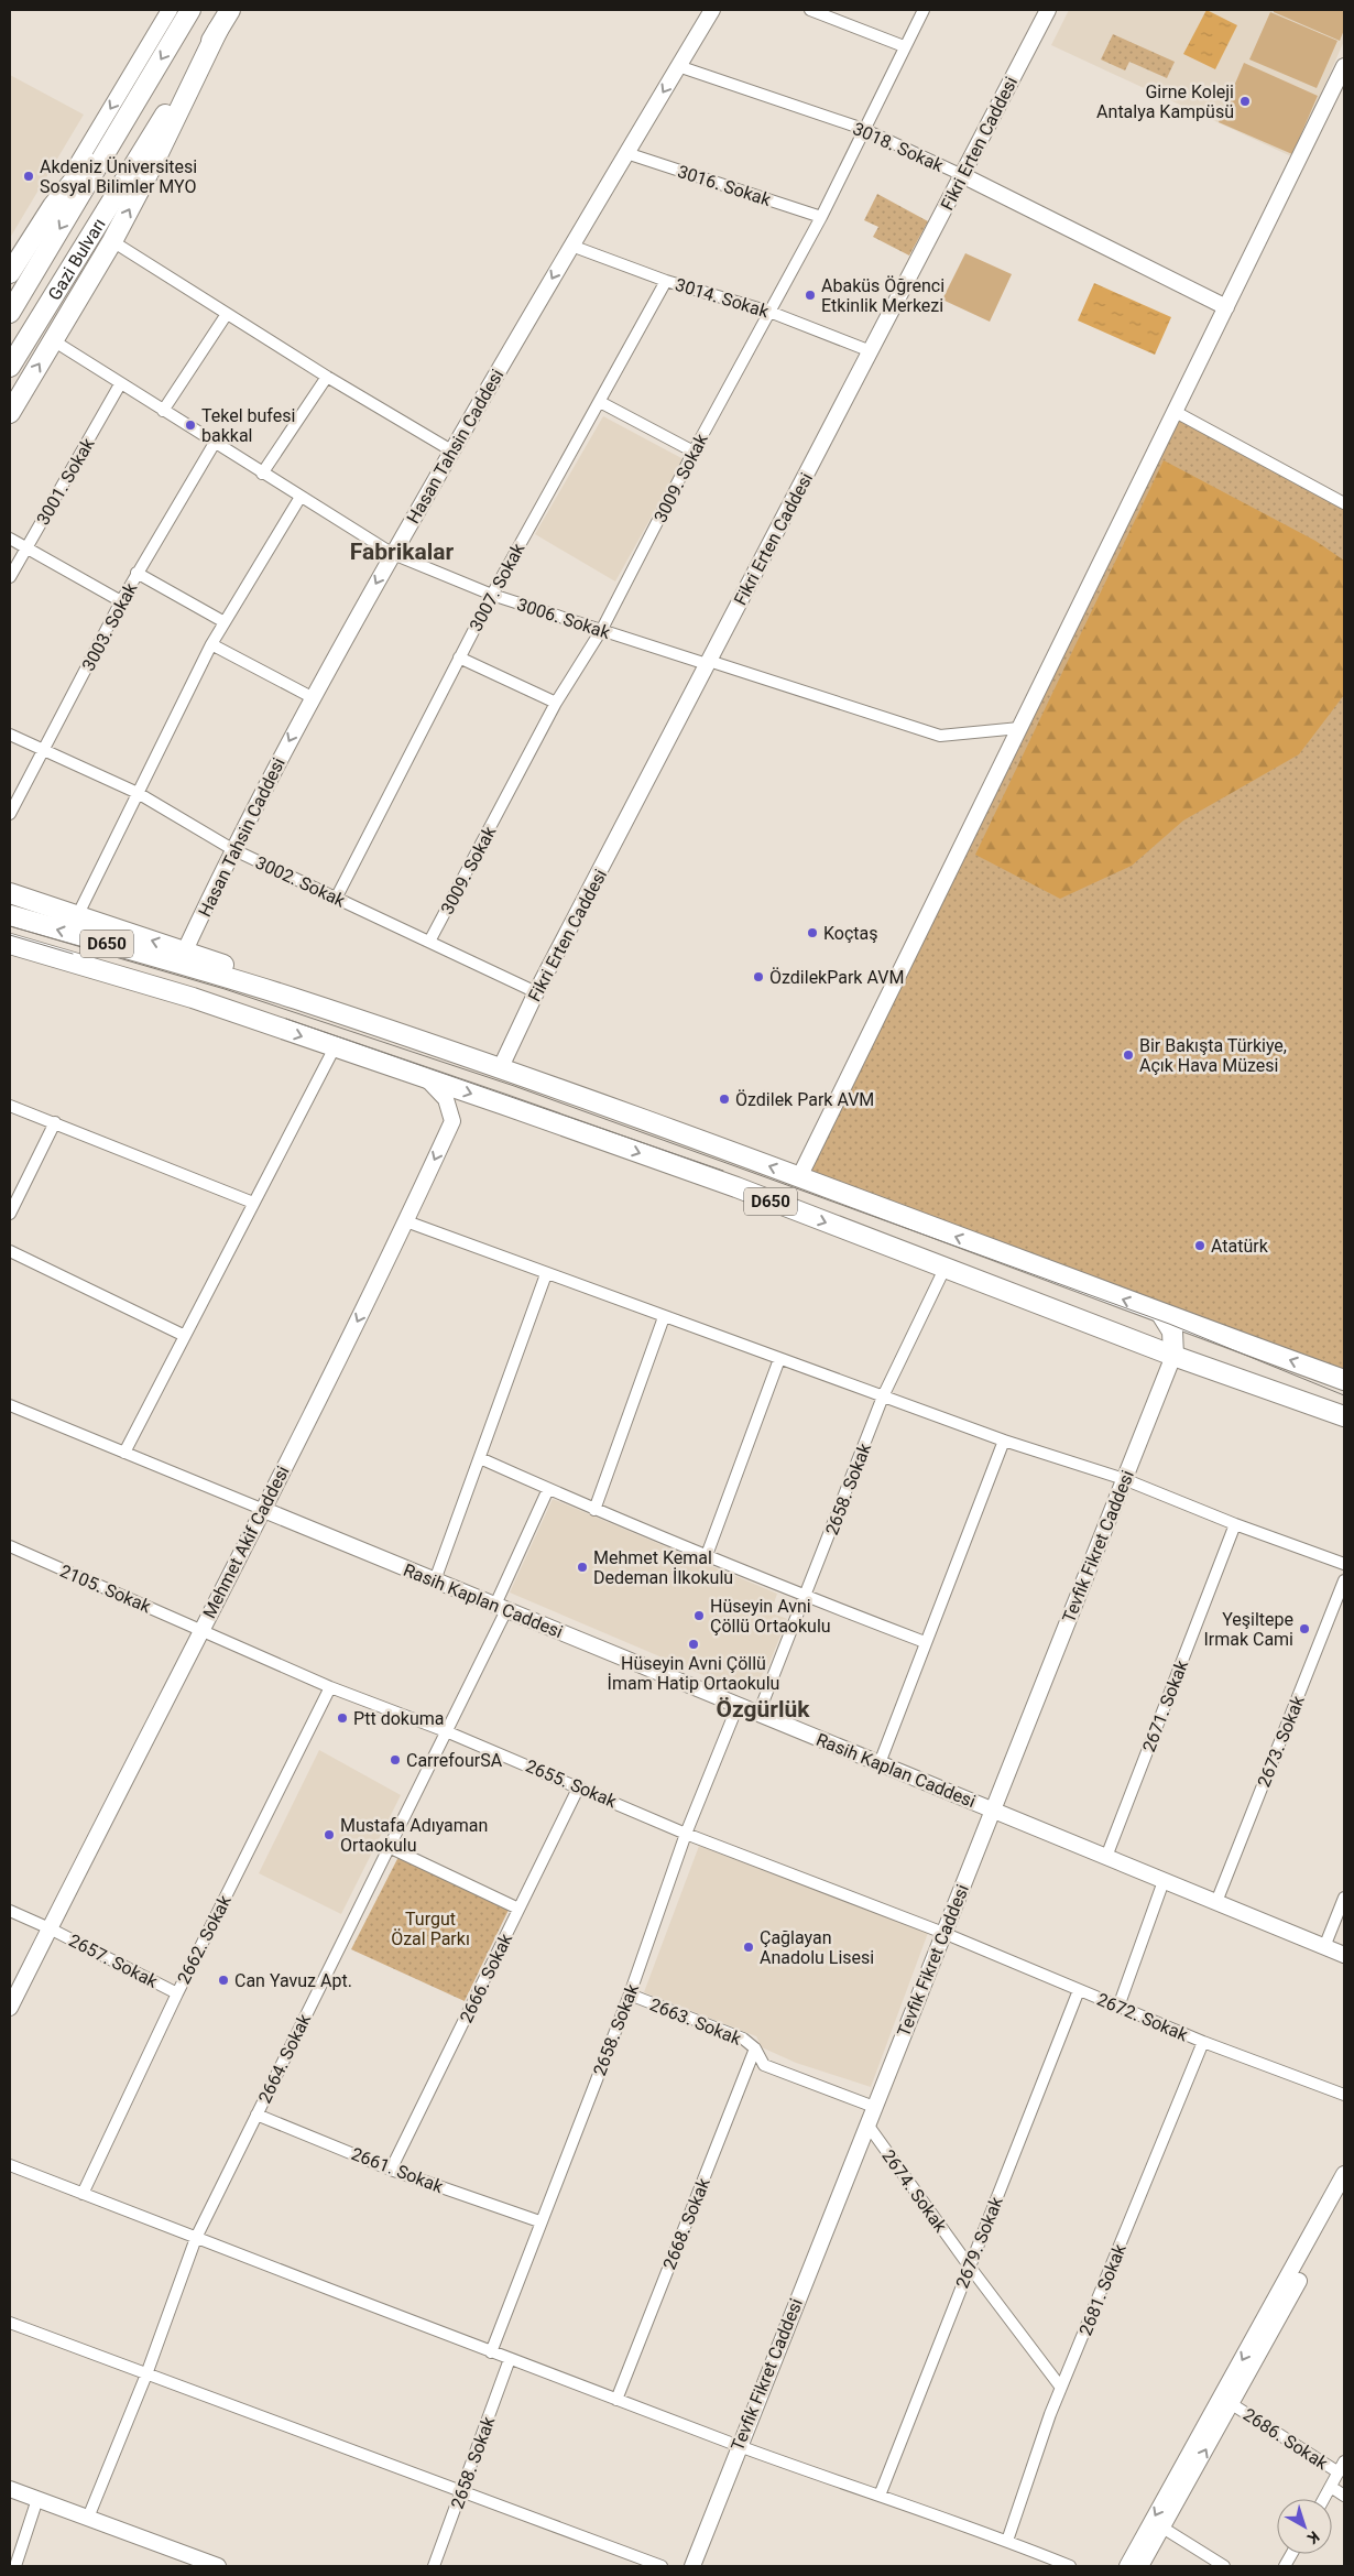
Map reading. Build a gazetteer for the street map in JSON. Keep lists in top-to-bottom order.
{
  "streets": {
    "highway": ["Gazi Bulvarı", "D650"],
    "street": [
      "Fikri Erten Caddesi",
      "3018. Sokak",
      "3016. Sokak",
      "3014. Sokak",
      "Hasan Tahsin Caddesi",
      "3009. Sokak",
      "3001. Sokak",
      "3007. Sokak",
      "3006. Sokak",
      "3003. Sokak",
      "3002. Sokak",
      "2658. Sokak",
      "Mehmet Akif Caddesi",
      "Tevfik Fikret Caddesi",
      "2105. Sokak",
      "Rasih Kaplan Caddesi",
      "2671. Sokak",
      "2673. Sokak",
      "2655. Sokak",
      "2662. Sokak",
      "2657. Sokak",
      "2666. Sokak",
      "2672. Sokak",
      "2663. Sokak",
      "2664. Sokak",
      "2661. Sokak",
      "2674. Sokak",
      "2668. Sokak",
      "2679. Sokak",
      "2681. Sokak",
      "2686. Sokak"
    ]
  },
  "crossings": [
    ["Fikri Erten Caddesi", "3018. Sokak"],
    ["Fikri Erten Caddesi", "3014. Sokak"],
    ["Fikri Erten Caddesi", "3006. Sokak"],
    ["Fikri Erten Caddesi", "3002. Sokak"],
    ["Fikri Erten Caddesi", "D650"],
    ["3018. Sokak", "Hasan Tahsin Caddesi"],
    ["3018. Sokak", "3009. Sokak"],
    ["3016. Sokak", "Hasan Tahsin Caddesi"],
    ["3016. Sokak", "3009. Sokak"],
    ["3014. Sokak", "Hasan Tahsin Caddesi"],
    ["3014. Sokak", "3009. Sokak"],
    ["3014. Sokak", "3007. Sokak"],
    ["Hasan Tahsin Caddesi", "3006. Sokak"],
    ["Hasan Tahsin Caddesi", "3002. Sokak"],
    ["3009. Sokak", "3006. Sokak"],
    ["3009. Sokak", "3002. Sokak"],
    ["3001. Sokak", "3006. Sokak"],
    ["3007. Sokak", "3006. Sokak"],
    ["3007. Sokak", "3002. Sokak"],
    ["3006. Sokak", "3003. Sokak"],
    ["3003. Sokak", "3002. Sokak"],
    ["D650", "2658. Sokak"],
    ["D650", "Mehmet Akif Caddesi"],
    ["D650", "Tevfik Fikret Caddesi"],
    ["2658. Sokak", "Rasih Kaplan Caddesi"],
    ["2658. Sokak", "2655. Sokak"],
    ["2658. Sokak", "2663. Sokak"],
    ["2658. Sokak", "2661. Sokak"],
    ["Mehmet Akif Caddesi", "2105. Sokak"],
    ["Mehmet Akif Caddesi", "Rasih Kaplan Caddesi"],
    ["Mehmet Akif Caddesi", "2655. Sokak"],
    ["Mehmet Akif Caddesi", "2657. Sokak"],
    ["Tevfik Fikret Caddesi", "Rasih Kaplan Caddesi"],
    ["Tevfik Fikret Caddesi", "2655. Sokak"],
    ["Tevfik Fikret Caddesi", "2672. Sokak"],
    ["Tevfik Fikret Caddesi", "2663. Sokak"],
    ["Tevfik Fikret Caddesi", "2674. Sokak"],
    ["2105. Sokak", "2655. Sokak"],
    ["Rasih Kaplan Caddesi", "2671. Sokak"],
    ["Rasih Kaplan Caddesi", "2673. Sokak"],
    ["Rasih Kaplan Caddesi", "2664. Sokak"],
    ["2655. Sokak", "2662. Sokak"],
    ["2655. Sokak", "2666. Sokak"],
    ["2655. Sokak", "2672. Sokak"],
    ["2655. Sokak", "2664. Sokak"],
    ["2662. Sokak", "2657. Sokak"],
    ["2666. Sokak", "2661. Sokak"],
    ["2672. Sokak", "2679. Sokak"],
    ["2672. Sokak", "2681. Sokak"],
    ["2663. Sokak", "2668. Sokak"],
    ["2664. Sokak", "2661. Sokak"],
    ["2674. Sokak", "2679. Sokak"],
    ["2674. Sokak", "2681. Sokak"]
  ],
  "one_way": ["Mehmet Akif Caddesi"],
  "districts": ["Fabrikalar", "Özgürlük"],
  "parks": ["Turgut Özal Parkı"],
  "places": [
    "Girne Koleji Antalya Kampüsü",
    "Akdeniz Üniversitesi Sosyal Bilimler MYO",
    "Abaküs Öğrenci Etkinlik Merkezi",
    "Tekel bufesi bakkal",
    "Koçtaş",
    "ÖzdilekPark AVM",
    "Bir Bakışta Türkiye, Açık Hava Müzesi",
    "Özdilek Park AVM",
    "Atatürk",
    "Mehmet Kemal Dedeman İlkokulu",
    "Hüseyin Avni Çöllü Ortaokulu",
    "Yeşiltepe Irmak Cami",
    "Hüseyin Avni Çöllü İmam Hatip Ortaokulu",
    "Ptt dokuma",
    "CarrefourSA",
    "Mustafa Adıyaman Ortaokulu",
    "Çağlayan Anadolu Lisesi",
    "Can Yavuz Apt."
  ],
  "north": "bottom right"
}
